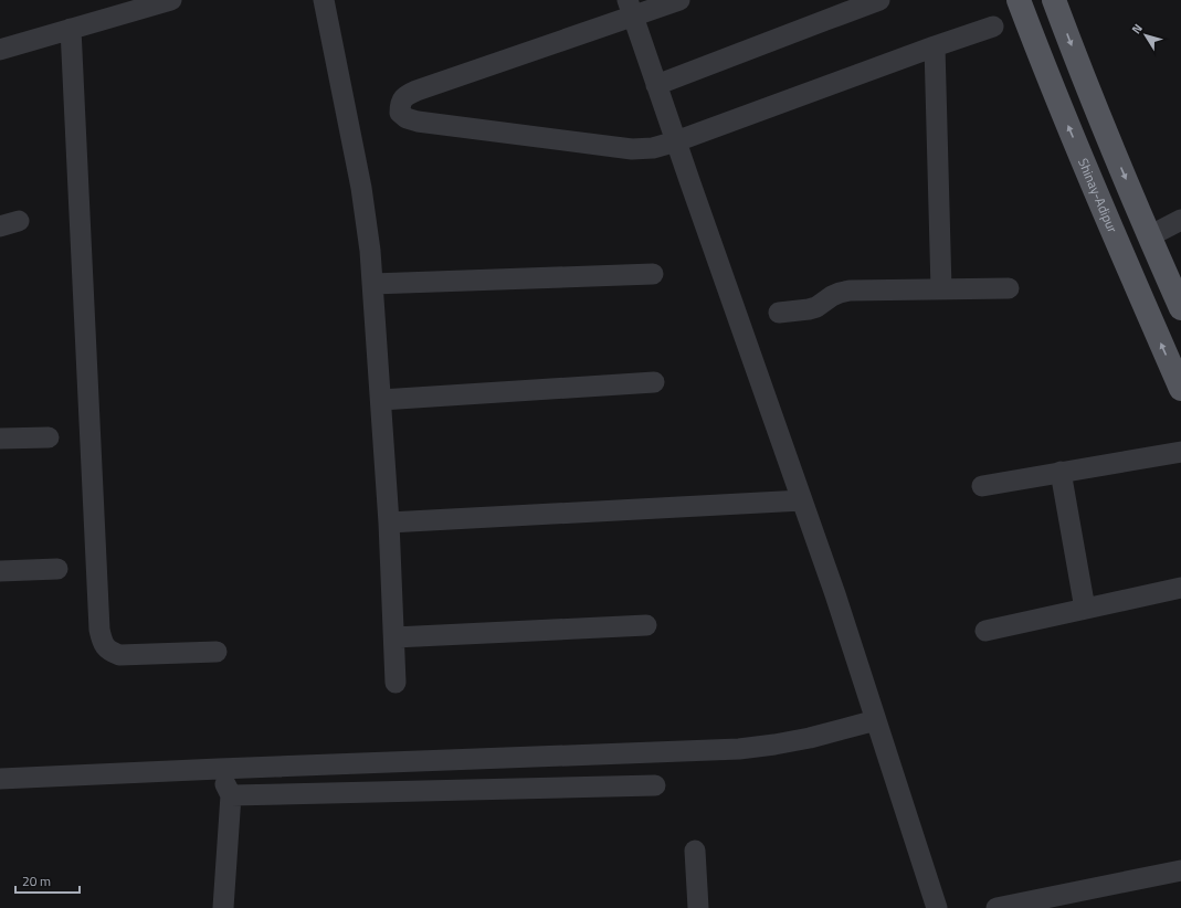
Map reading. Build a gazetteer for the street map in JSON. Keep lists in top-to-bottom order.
{
  "streets": {
    "main road": ["Shinay-Adipur"]
  },
  "scale_bar": "20 m",
  "north": "top left"
}
